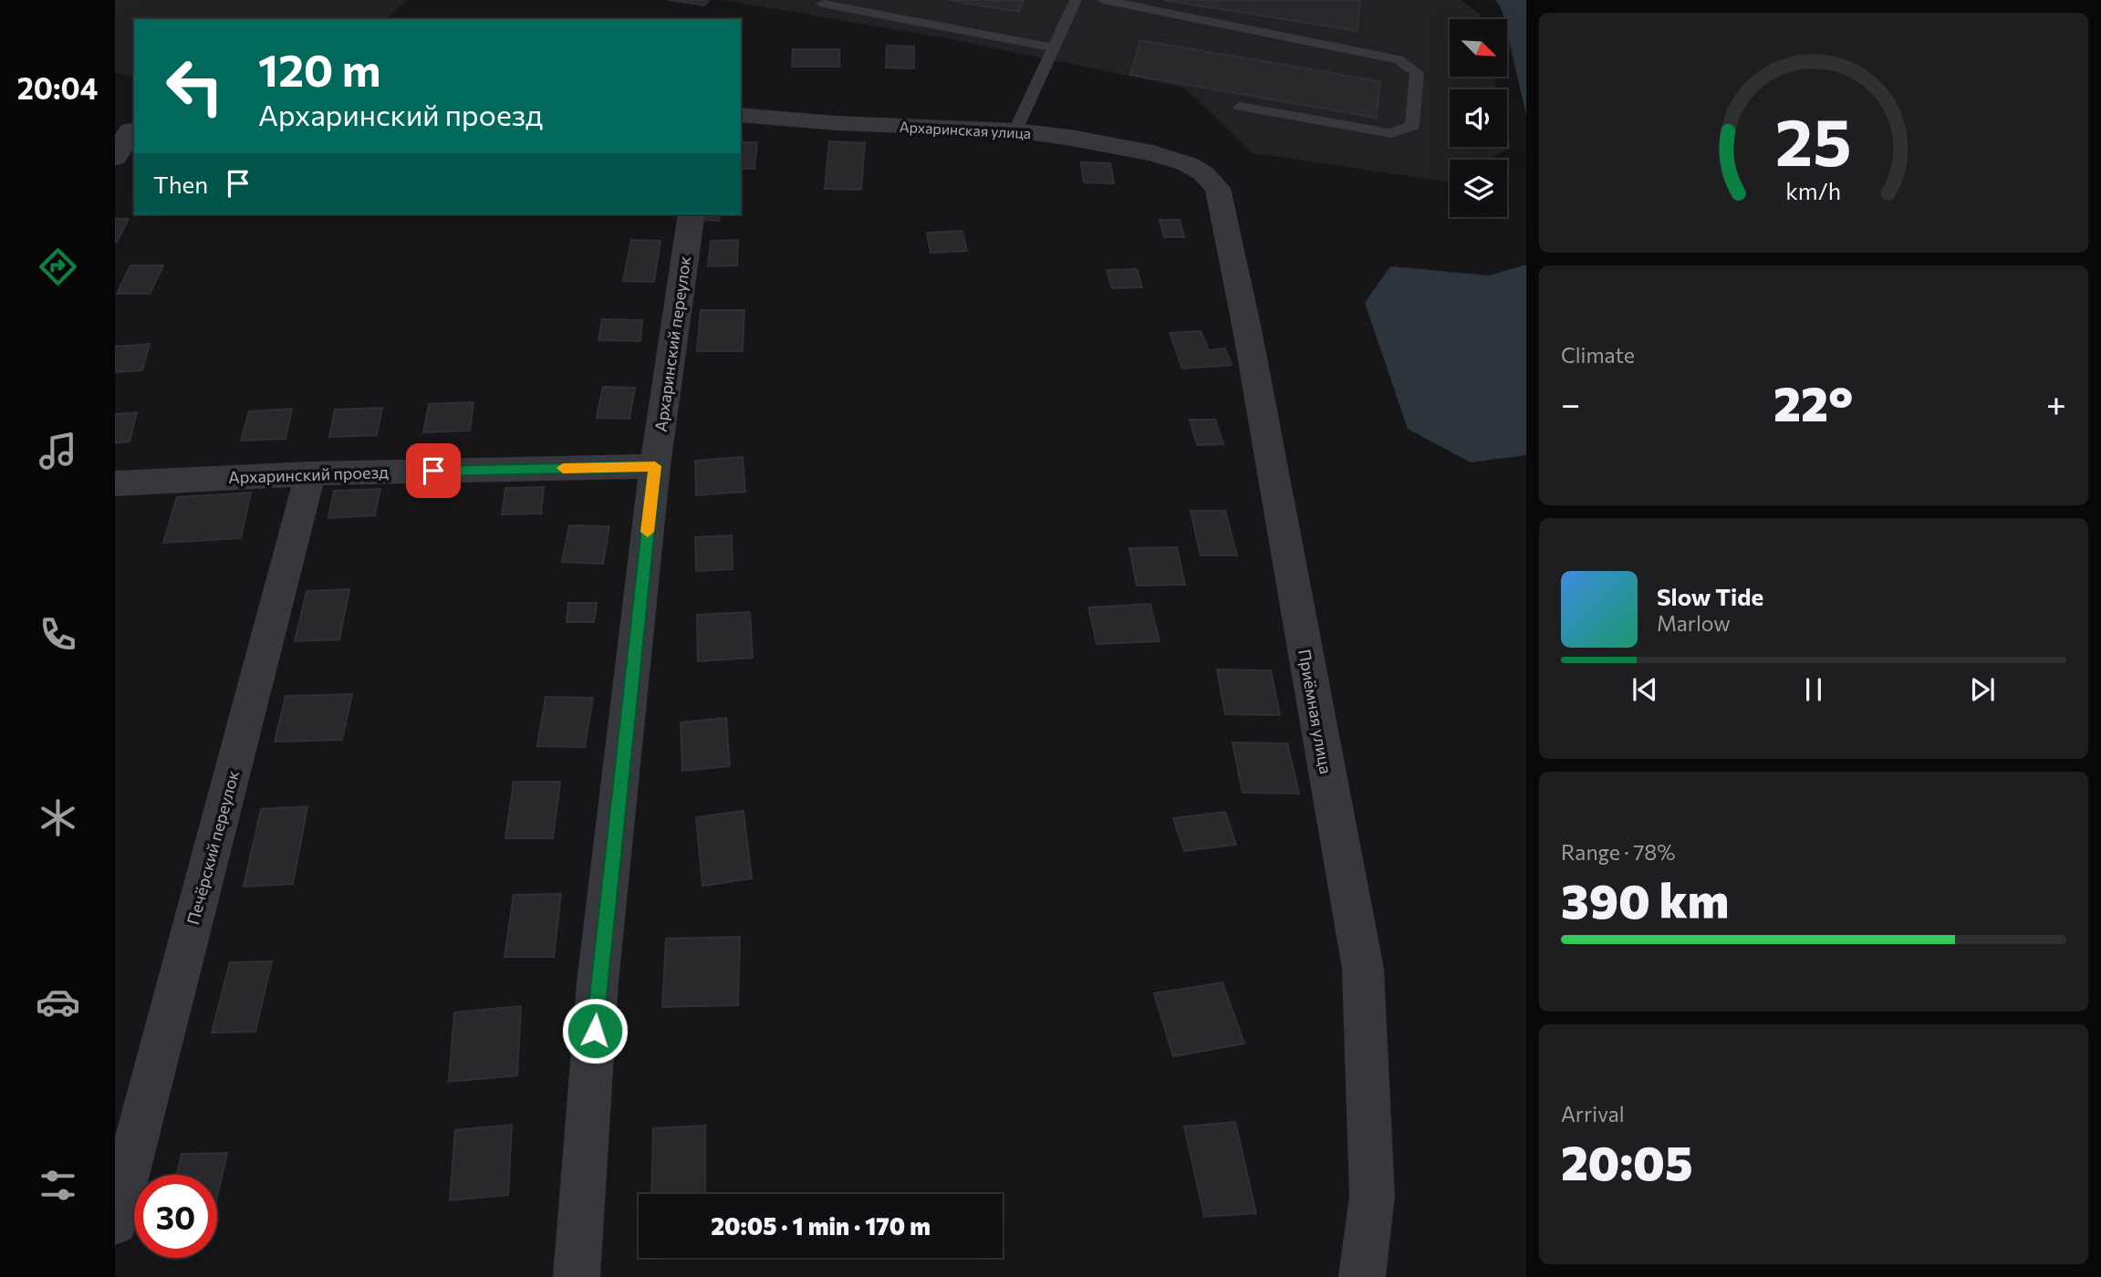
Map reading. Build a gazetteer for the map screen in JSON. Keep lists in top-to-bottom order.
{
  "streets": {
    "street": [
      "Архаринская улица",
      "Архаринский переулок",
      "Архаринский проезд",
      "Приёмная улица",
      "Печёрский переулок"
    ]
  },
  "crossings": [
    ["Архаринская улица", "Приёмная улица"],
    ["Архаринский переулок", "Архаринский проезд"],
    ["Архаринский проезд", "Печёрский переулок"]
  ],
  "north": "bottom right",
  "page": {
    "tabs": "20:04",
    "turn": ["120 m", "Архаринский проезд"],
    "then": "Then",
    "tile": [
      "Climate",
      ["Range · 78%", "390 km"],
      ["Arrival", "20:05"]
    ],
    "heat": ["−", "22°", "+"],
    "song": ["Slow Tide", "Marlow"],
    "limit": "30",
    "trip": "20:05 · 1 min · 170 m",
    "gauge": ["25", "km/h"]
  }
}
